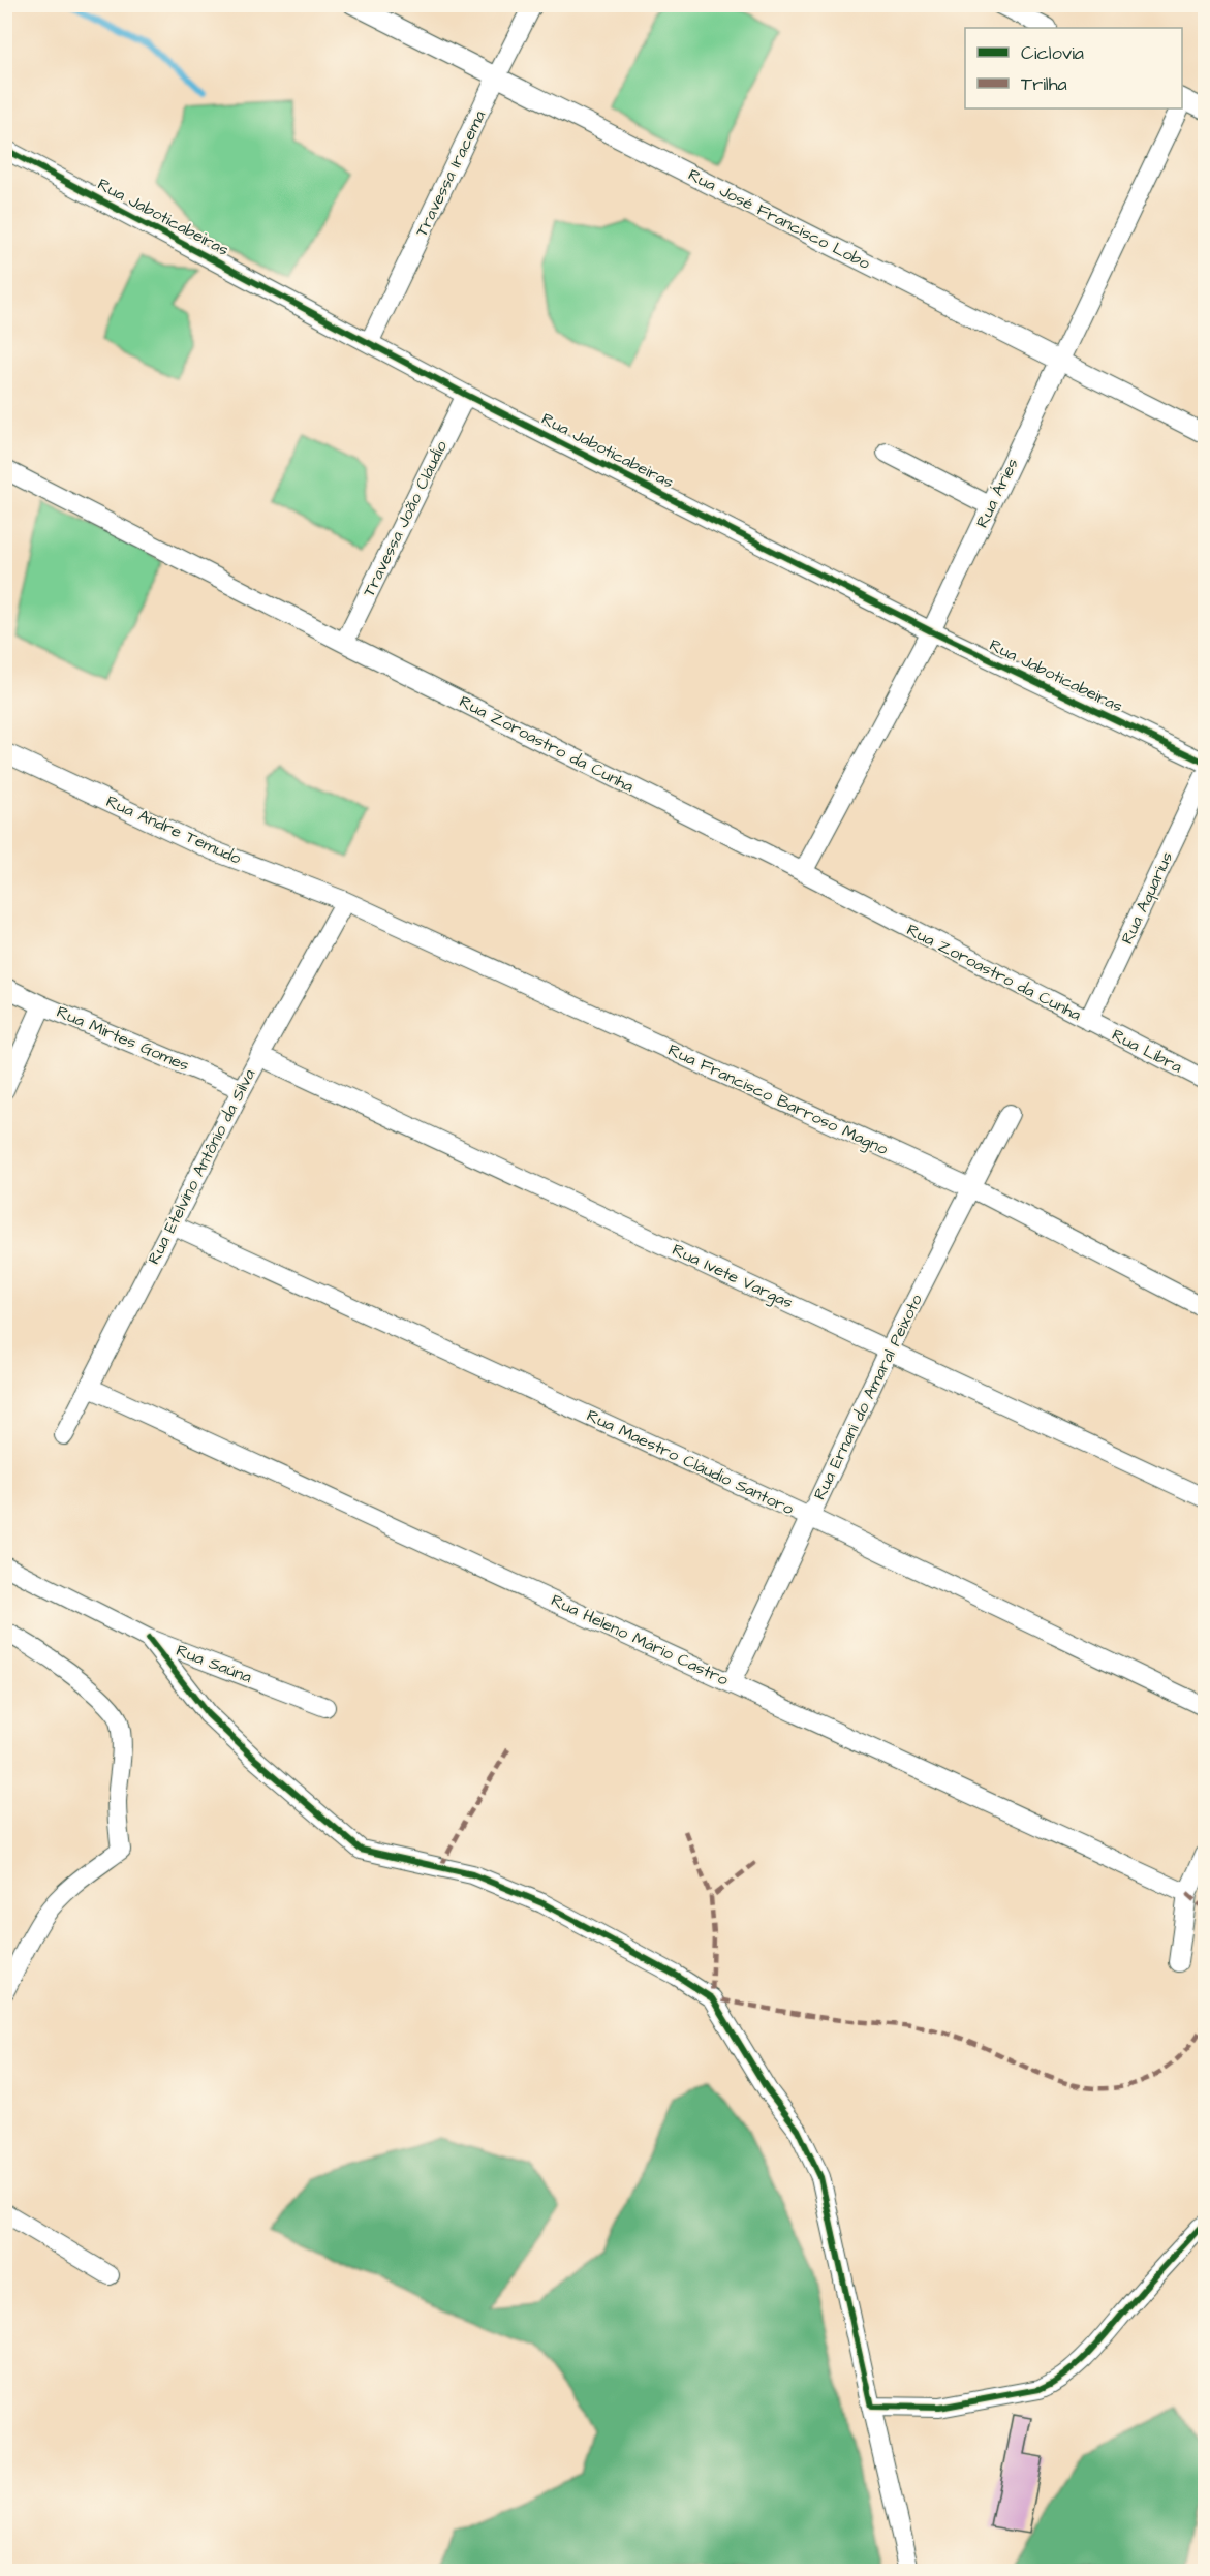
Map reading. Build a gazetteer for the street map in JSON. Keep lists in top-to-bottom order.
{
  "streets": {
    "street": [
      "Travessa Iracema",
      "Rua Jaboticabeiras",
      "Rua José Francisco Lobo",
      "Rua Áries",
      "Travessa João Cláudio",
      "Rua Zoroastro da Cunha",
      "Rua Andre Temudo",
      "Rua Aquarius",
      "Rua Mirtes Gomes",
      "Rua Libra",
      "Rua Francisco Barroso Magno",
      "Rua Etelvino Antônio da Silva",
      "Rua Ivete Vargas",
      "Rua Ernani do Amaral Peixoto",
      "Rua Maestro Cláudio Santoro",
      "Rua Heleno Mário Castro",
      "Rua Saúna"
    ]
  },
  "crossings": [
    ["Travessa Iracema", "Rua Jaboticabeiras"],
    ["Travessa Iracema", "Rua José Francisco Lobo"],
    ["Rua Jaboticabeiras", "Rua Áries"],
    ["Rua Jaboticabeiras", "Travessa João Cláudio"],
    ["Rua José Francisco Lobo", "Rua Áries"],
    ["Rua Áries", "Rua Zoroastro da Cunha"],
    ["Travessa João Cláudio", "Rua Zoroastro da Cunha"],
    ["Rua Zoroastro da Cunha", "Rua Aquarius"],
    ["Rua Zoroastro da Cunha", "Rua Libra"],
    ["Rua Andre Temudo", "Rua Francisco Barroso Magno"],
    ["Rua Andre Temudo", "Rua Etelvino Antônio da Silva"],
    ["Rua Aquarius", "Rua Libra"],
    ["Rua Mirtes Gomes", "Rua Etelvino Antônio da Silva"],
    ["Rua Francisco Barroso Magno", "Rua Etelvino Antônio da Silva"],
    ["Rua Francisco Barroso Magno", "Rua Ernani do Amaral Peixoto"],
    ["Rua Etelvino Antônio da Silva", "Rua Ivete Vargas"],
    ["Rua Etelvino Antônio da Silva", "Rua Maestro Cláudio Santoro"],
    ["Rua Etelvino Antônio da Silva", "Rua Heleno Mário Castro"],
    ["Rua Ivete Vargas", "Rua Ernani do Amaral Peixoto"],
    ["Rua Ernani do Amaral Peixoto", "Rua Maestro Cláudio Santoro"],
    ["Rua Ernani do Amaral Peixoto", "Rua Heleno Mário Castro"]
  ],
  "legend": ["Ciclovia", "Trilha"]
}
